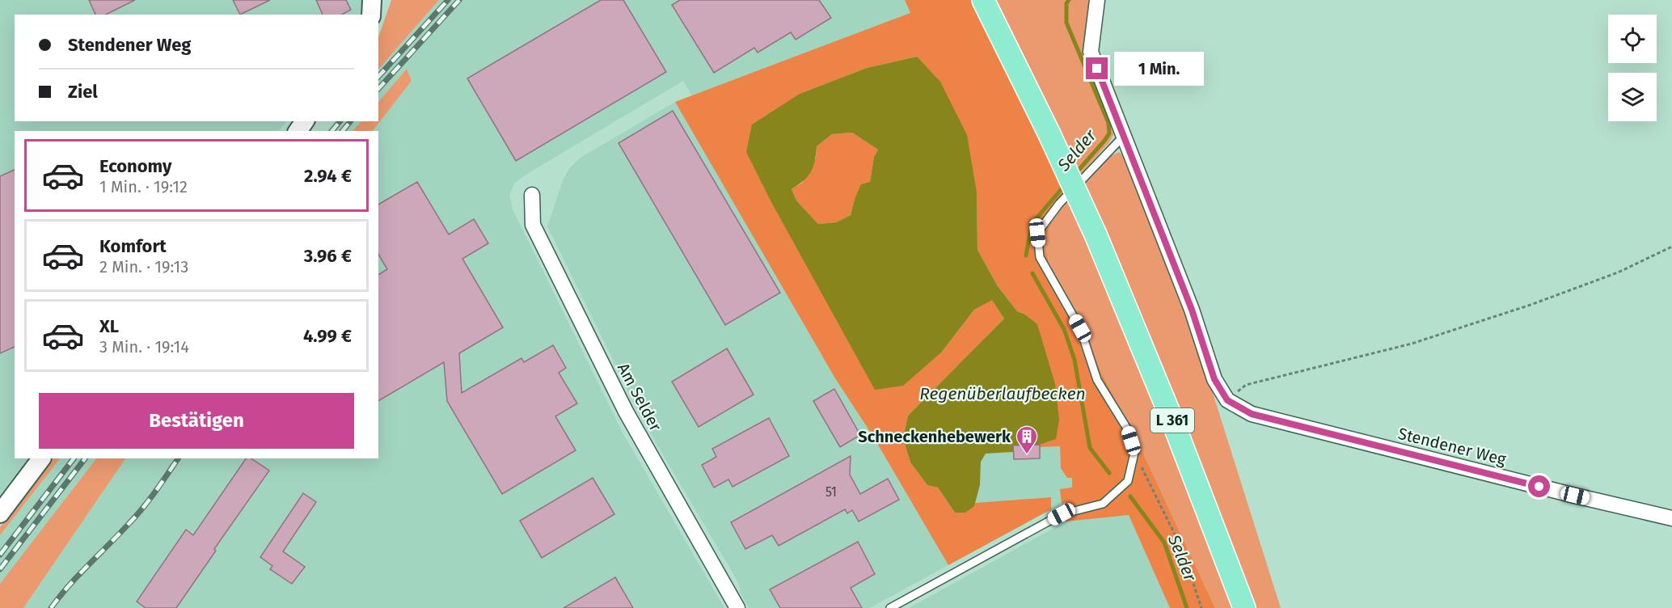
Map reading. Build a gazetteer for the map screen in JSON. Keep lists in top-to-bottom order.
{
  "streets": {
    "main road": ["L 361"],
    "street": ["Am Selder", "Stendener Weg"]
  },
  "water": ["Selder", "Regenüberlaufbecken"],
  "places": {
    "building": ["Schneckenhebewerk"]
  },
  "house_numbers": ["51"],
  "page": {
    "banner": ["Stendener Weg", "Ziel"],
    "bubble": "1 Min.",
    "list": [
      {
        "name": "Economy",
        "note": "1 Min. · 19:12",
        "value": "2.94 €"
      },
      {
        "name": "Komfort",
        "note": "2 Min. · 19:13",
        "value": "3.96 €"
      },
      {
        "name": "XL",
        "note": "3 Min. · 19:14",
        "value": "4.99 €"
      }
    ],
    "buttons": "Bestätigen"
  }
}
